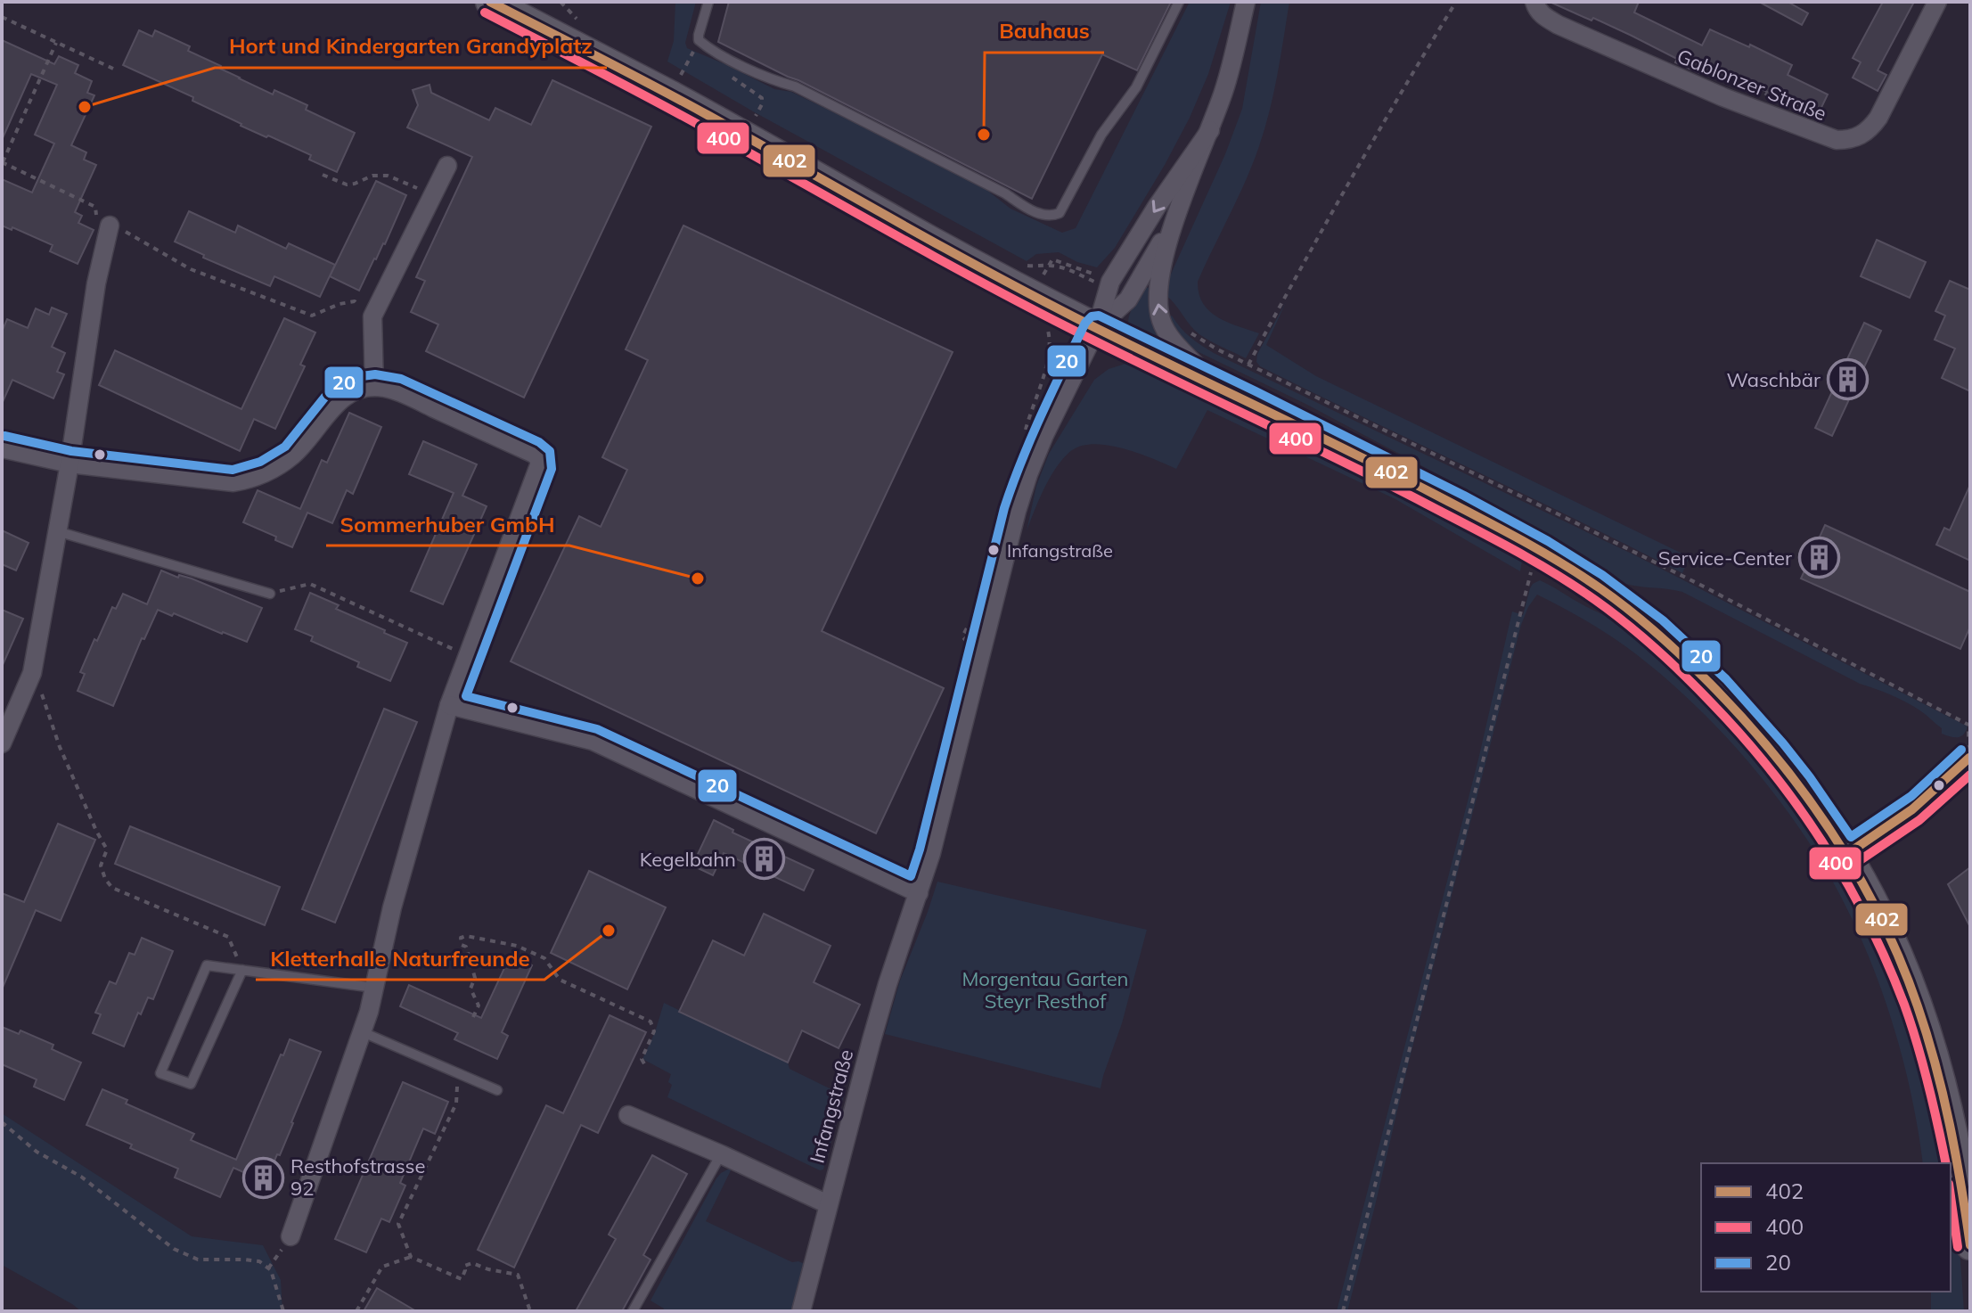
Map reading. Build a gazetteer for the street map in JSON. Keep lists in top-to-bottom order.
{
  "streets": {
    "street": ["Gablonzer Straße", "Infangstraße"]
  },
  "parks": ["Morgentau Garten Steyr Resthof"],
  "places": {
    "other": [
      "Hort und Kindergarten Grandyplatz",
      "Bauhaus",
      "Infangstraße",
      "Sommerhuber GmbH",
      "Kletterhalle Naturfreunde"
    ],
    "building": [
      "Waschbär",
      "Service-Center",
      "Kegelbahn",
      "Resthofstrasse 92"
    ]
  },
  "lines": ["transit line 402", "transit line 400", "transit line 20"],
  "legend": ["402", "400", "20"]
}
